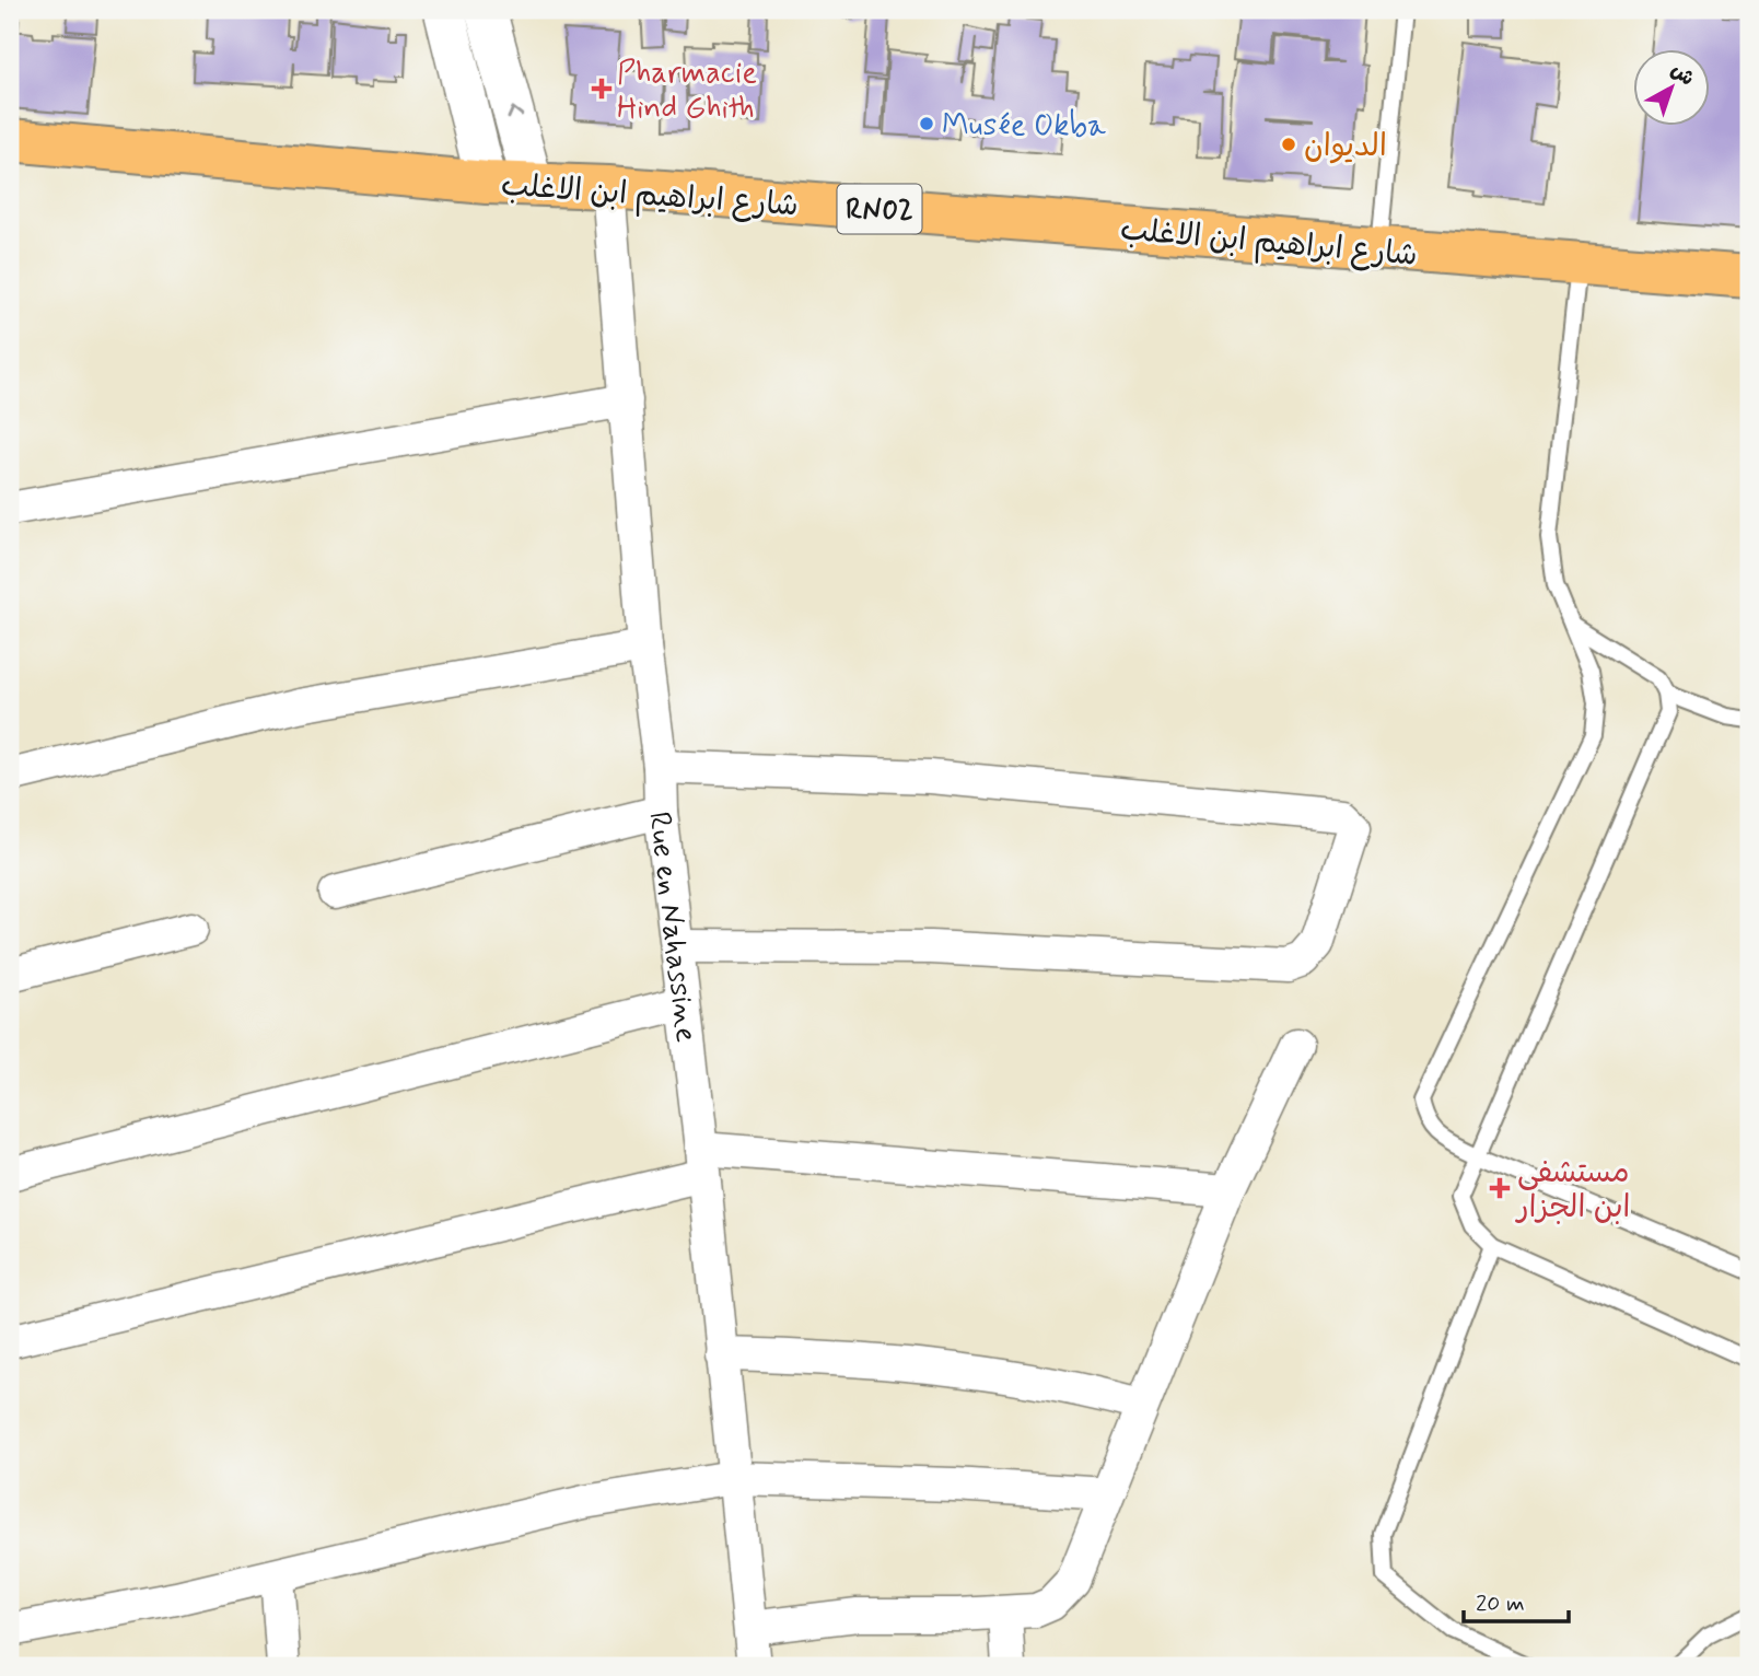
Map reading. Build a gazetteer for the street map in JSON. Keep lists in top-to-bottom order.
{
  "streets": {
    "main road": ["شارع ابراهيم ابن الاغلب", "RN02"],
    "street": ["Rue en Nahassine"]
  },
  "crossings": [
    ["شارع ابراهيم ابن الاغلب", "Rue en Nahassine"]
  ],
  "places": {
    "health": ["Pharmacie Hind Ghith", "مستشفى ابن الجزار"],
    "other": ["Musée Okba", "الديوان"]
  },
  "scale_bar": "20 m",
  "north": "top right"
}
